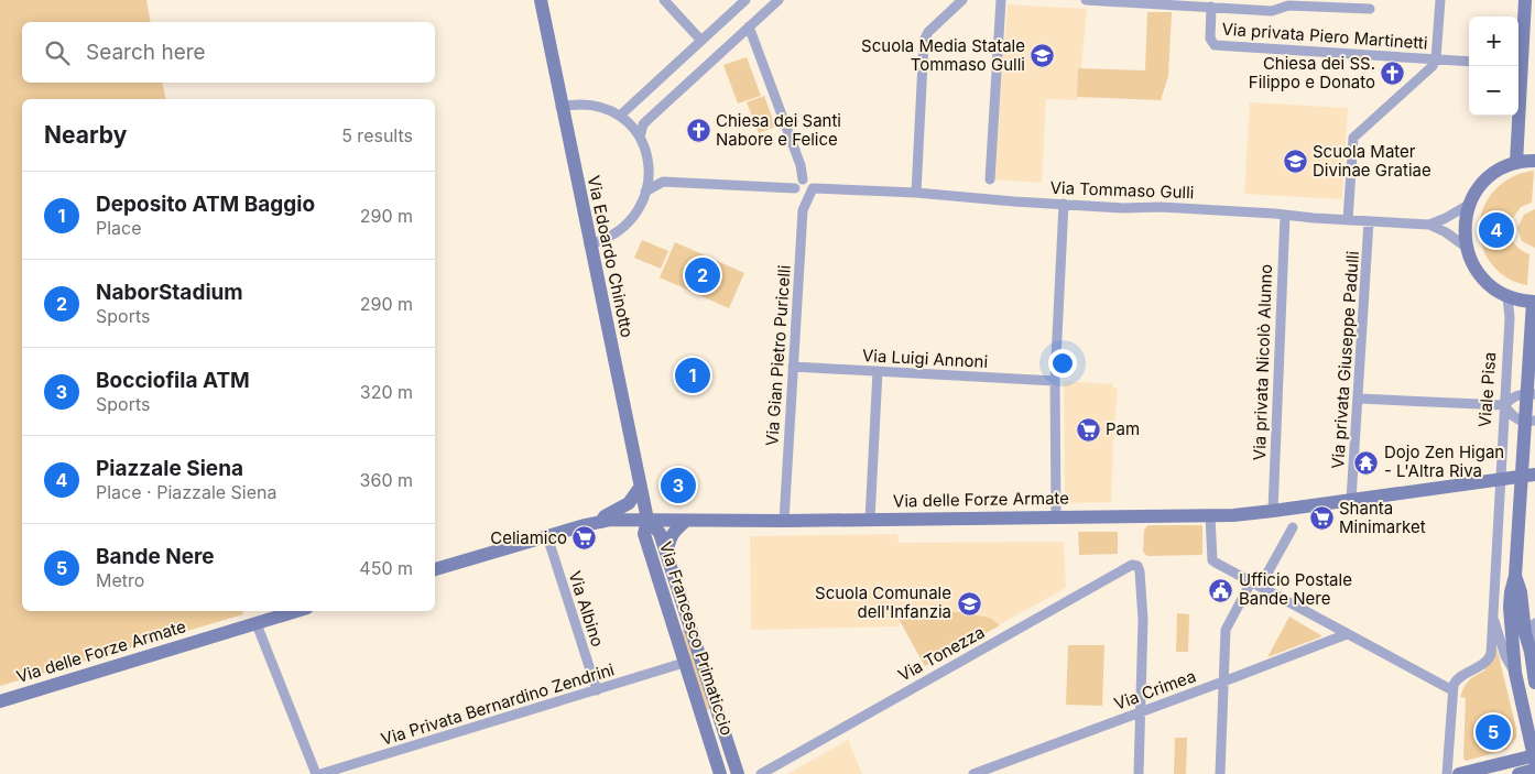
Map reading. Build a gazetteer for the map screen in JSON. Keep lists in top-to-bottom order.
{
  "streets": {
    "street": [
      "Via privata Piero Martinetti",
      "Via Tommaso Gulli",
      "Via Edoardo Chinotto",
      "Via Gian Pietro Puricelli",
      "Via Luigi Annoni",
      "Via privata Giuseppe Padulli",
      "Via privata Nicolò Alunno",
      "Viale Pisa",
      "Via delle Forze Armate",
      "Via Albino",
      "Via Francesco Primaticcio",
      "Via Tonezza",
      "Via Crimea",
      "Via Privata Bernardino Zendrini"
    ]
  },
  "crossings": [
    ["Via Tommaso Gulli", "Via Gian Pietro Puricelli"],
    ["Via Tommaso Gulli", "Via privata Giuseppe Padulli"],
    ["Via Tommaso Gulli", "Via privata Nicolò Alunno"],
    ["Via Edoardo Chinotto", "Via delle Forze Armate"],
    ["Via Edoardo Chinotto", "Via Francesco Primaticcio"],
    ["Via Gian Pietro Puricelli", "Via Luigi Annoni"],
    ["Via Gian Pietro Puricelli", "Via delle Forze Armate"],
    ["Via privata Giuseppe Padulli", "Via delle Forze Armate"],
    ["Via privata Nicolò Alunno", "Via delle Forze Armate"],
    ["Viale Pisa", "Via delle Forze Armate"],
    ["Via delle Forze Armate", "Via Albino"],
    ["Via delle Forze Armate", "Via Francesco Primaticcio"],
    ["Via Albino", "Via Privata Bernardino Zendrini"],
    ["Via Francesco Primaticcio", "Via Privata Bernardino Zendrini"],
    ["Via Tonezza", "Via Crimea"]
  ],
  "places": {
    "school or university": ["Scuola Media Statale Tommaso Gulli", "Scuola Mater Divinae Gratiae", "Scuola Comunale dell'Infanzia"],
    "church": ["Chiesa dei SS. Filippo e Donato", "Chiesa dei Santi Nabore e Felice"],
    "supermarket": ["Pam", "Shanta Minimarket", "Celiamico"],
    "temple": ["Dojo Zen Higan - L'Altra Riva"],
    "public building": ["Ufficio Postale Bande Nere"]
  },
  "page": {
    "map_buttons": ["+", "−"],
    "search": "Search here",
    "heading": ["Nearby", "5 results"],
    "list": [
      {
        "mark": "1",
        "name": "Deposito ATM Baggio",
        "note": "Place",
        "value": "290 m"
      },
      {
        "mark": "2",
        "name": "NaborStadium",
        "note": "Sports",
        "value": "290 m"
      },
      {
        "mark": "3",
        "name": "Bocciofila ATM",
        "note": "Sports",
        "value": "320 m"
      },
      {
        "mark": "4",
        "name": "Piazzale Siena",
        "note": "Place · Piazzale Siena",
        "value": "360 m"
      },
      {
        "mark": "5",
        "name": "Bande Nere",
        "note": "Metro",
        "value": "450 m"
      }
    ],
    "pins": [
      "4",
      "2",
      "1",
      "3",
      "5"
    ]
  }
}
